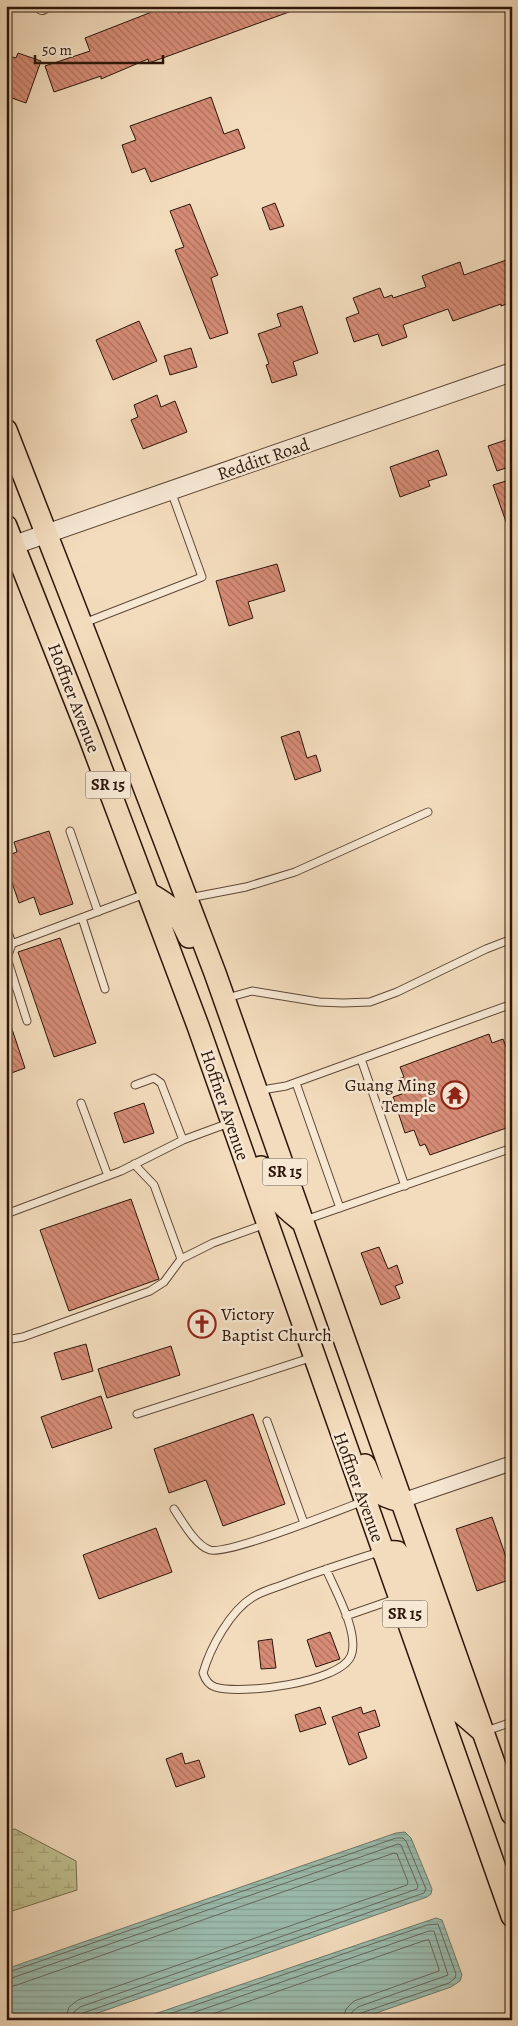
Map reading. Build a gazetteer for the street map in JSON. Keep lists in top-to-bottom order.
{
  "streets": {
    "main road": ["Hoffner Avenue", "SR 15"],
    "street": ["Redditt Road"]
  },
  "crossings": [
    ["Redditt Road", "Hoffner Avenue"]
  ],
  "places": {
    "temple": ["Guang Ming Temple"],
    "church": ["Victory Baptist Church"]
  },
  "scale_bar": "50 m"
}
